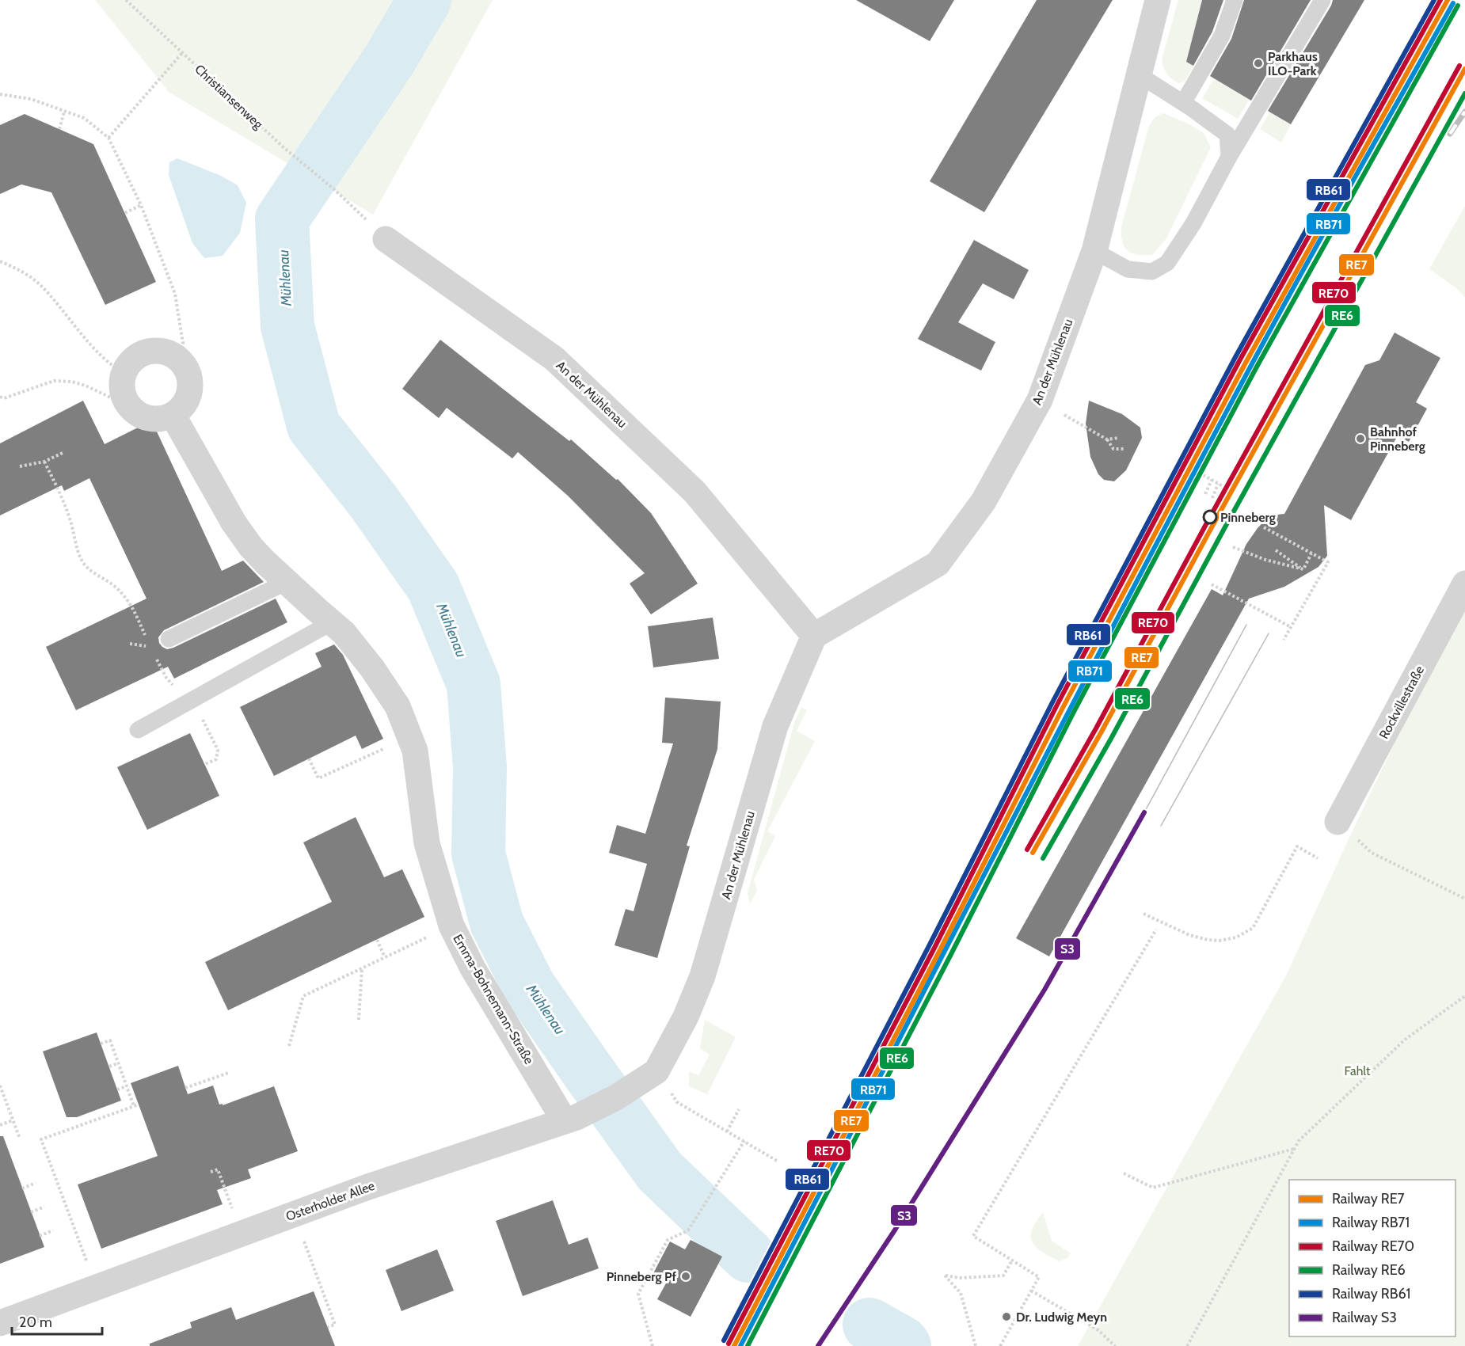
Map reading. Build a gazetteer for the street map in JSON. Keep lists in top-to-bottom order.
{
  "streets": {
    "street": [
      "An der Mühlenau",
      "Rockvillestraße",
      "Emma-Bohnemann-Straße",
      "Osterholder Allee"
    ],
    "path": ["Christiansenweg"]
  },
  "crossings": [
    ["Christiansenweg", "An der Mühlenau"],
    ["An der Mühlenau", "Osterholder Allee"],
    ["Emma-Bohnemann-Straße", "Osterholder Allee"]
  ],
  "water": ["Mühlenau"],
  "parks": ["Fahlt"],
  "places": [
    "Parkhaus ILO-Park",
    "Bahnhof Pinneberg",
    "Pinneberg",
    "Pinneberg Pf",
    "Dr. Ludwig Meyn"
  ],
  "lines": [
    "rail line RE7",
    "rail line RE70",
    "rail line RB61",
    "rail line RB71",
    "rail line RE6",
    "rail line S3"
  ],
  "legend": [
    "Railway RE7",
    "Railway RB71",
    "Railway RE70",
    "Railway RE6",
    "Railway RB61",
    "Railway S3"
  ],
  "scale_bar": "20 m"
}
